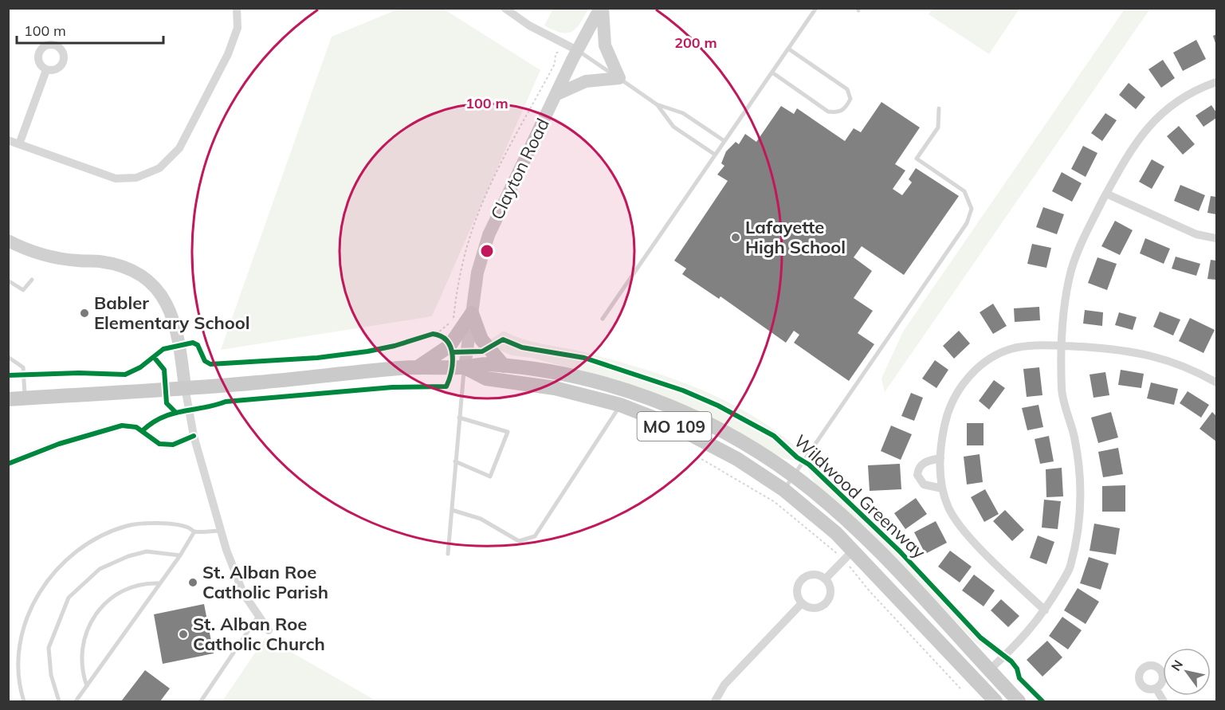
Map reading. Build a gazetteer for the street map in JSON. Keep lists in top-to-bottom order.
{
  "streets": {
    "main road": ["Clayton Road", "MO 109"],
    "cycle path": ["Wildwood Greenway"]
  },
  "crossings": [
    ["Clayton Road", "MO 109"]
  ],
  "places": [
    "Lafayette High School",
    "Babler Elementary School",
    "St. Alban Roe Catholic Parish",
    "St. Alban Roe Catholic Church"
  ],
  "scale_bar": "100 m",
  "north": "top left",
  "rings": ["200 m", "100 m"]
}
